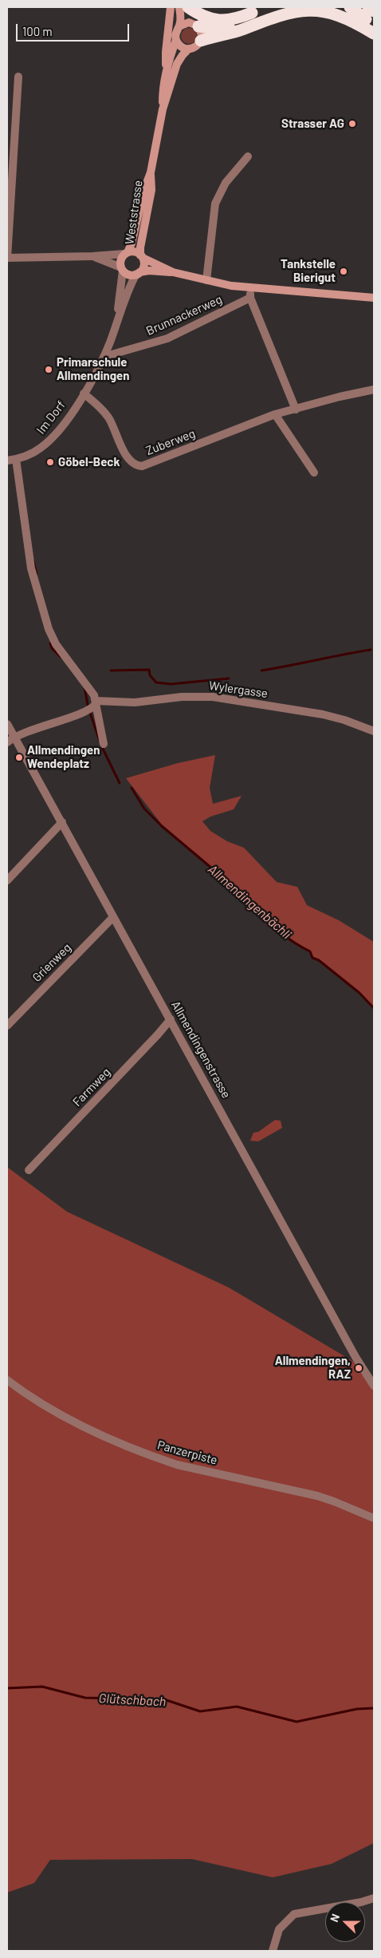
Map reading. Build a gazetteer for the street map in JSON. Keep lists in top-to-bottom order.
{
  "streets": {
    "main road": ["Weststrasse"],
    "street": [
      "Brunnackerweg",
      "Im Dorf",
      "Zuberweg",
      "Wylergasse",
      "Grienweg",
      "Allmendingenstrasse",
      "Farmweg",
      "Panzerpiste"
    ]
  },
  "crossings": [
    ["Weststrasse", "Im Dorf"],
    ["Brunnackerweg", "Im Dorf"],
    ["Im Dorf", "Zuberweg"],
    ["Grienweg", "Allmendingenstrasse"],
    ["Allmendingenstrasse", "Farmweg"]
  ],
  "water": ["Allmendingenbächli", "Glütschbach"],
  "places": [
    "Strasser AG",
    "Tankstelle Bierigut",
    "Primarschule Allmendingen",
    "Göbel-Beck",
    "Allmendingen Wendeplatz",
    "Allmendingen, RAZ"
  ],
  "scale_bar": "100 m",
  "north": "left"
}
